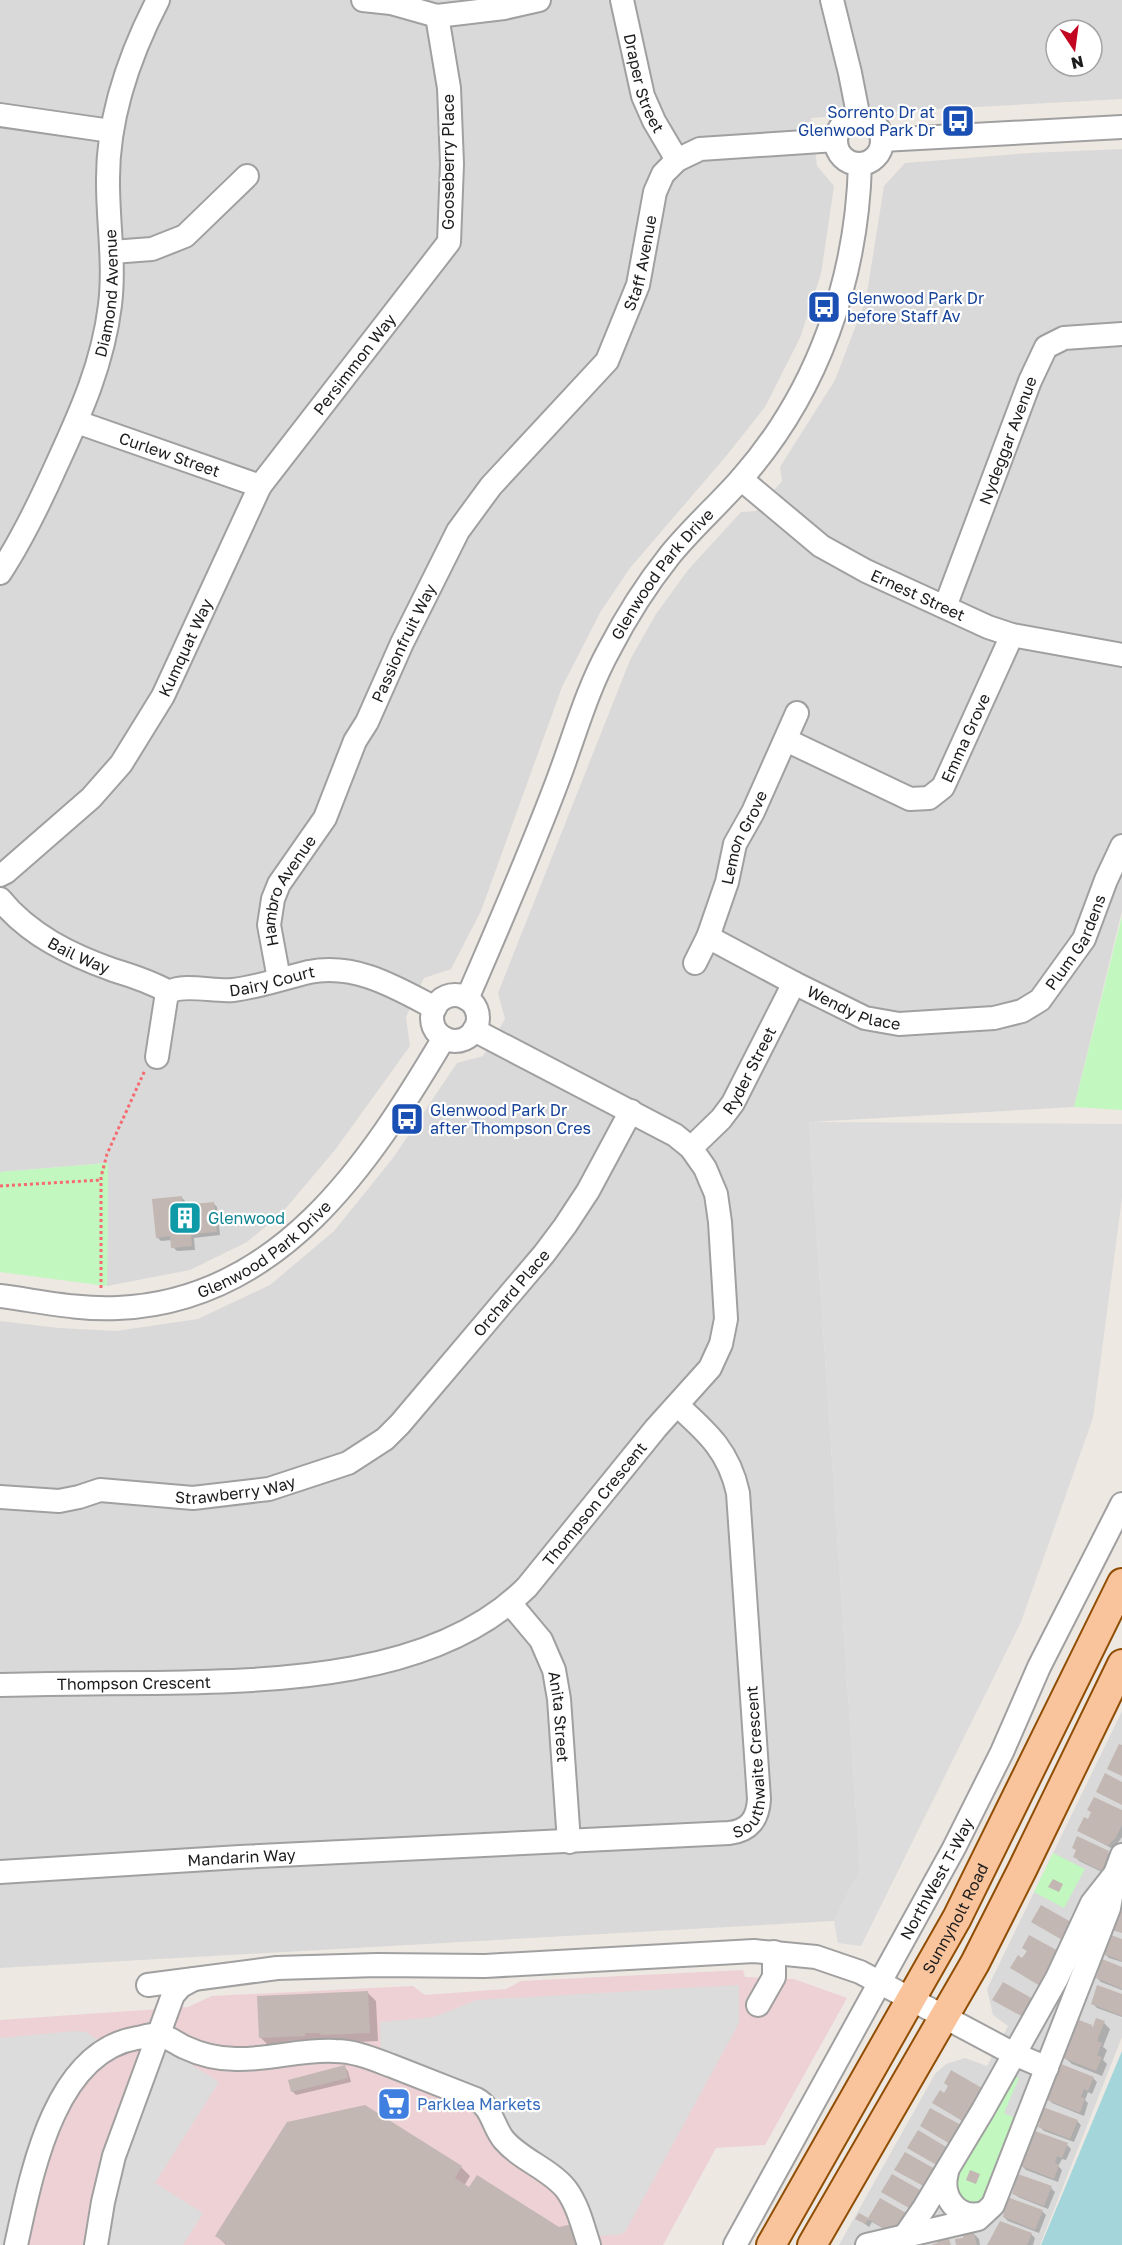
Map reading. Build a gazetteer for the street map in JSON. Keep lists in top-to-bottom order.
{
  "streets": {
    "main road": ["Sunnyholt Road"],
    "street": [
      "Draper Street",
      "Gooseberry Place",
      "Staff Avenue",
      "Diamond Avenue",
      "Persimmon Way",
      "Nydeggar Avenue",
      "Curlew Street",
      "Glenwood Park Drive",
      "Ernest Street",
      "Passionfruit Way",
      "Kumquat Way",
      "Emma Grove",
      "Lemon Grove",
      "Hambro Avenue",
      "Plum Gardens",
      "Bail Way",
      "Dairy Court",
      "Wendy Place",
      "Ryder Street",
      "Orchard Place",
      "Strawberry Way",
      "Thompson Crescent",
      "Anita Street",
      "Southwaite Crescent",
      "Mandarin Way",
      "NorthWest T-Way"
    ]
  },
  "crossings": [
    ["Draper Street", "Staff Avenue"],
    ["Gooseberry Place", "Persimmon Way"],
    ["Staff Avenue", "Glenwood Park Drive"],
    ["Staff Avenue", "Passionfruit Way"],
    ["Diamond Avenue", "Curlew Street"],
    ["Persimmon Way", "Curlew Street"],
    ["Persimmon Way", "Kumquat Way"],
    ["Nydeggar Avenue", "Ernest Street"],
    ["Curlew Street", "Kumquat Way"],
    ["Glenwood Park Drive", "Ernest Street"],
    ["Glenwood Park Drive", "Dairy Court"],
    ["Glenwood Park Drive", "Thompson Crescent"],
    ["Ernest Street", "Emma Grove"],
    ["Passionfruit Way", "Hambro Avenue"],
    ["Emma Grove", "Lemon Grove"],
    ["Lemon Grove", "Wendy Place"],
    ["Hambro Avenue", "Dairy Court"],
    ["Plum Gardens", "Wendy Place"],
    ["Bail Way", "Dairy Court"],
    ["Dairy Court", "Thompson Crescent"],
    ["Wendy Place", "Ryder Street"],
    ["Ryder Street", "Thompson Crescent"],
    ["Orchard Place", "Strawberry Way"],
    ["Orchard Place", "Thompson Crescent"],
    ["Thompson Crescent", "Anita Street"],
    ["Thompson Crescent", "Southwaite Crescent"],
    ["Anita Street", "Southwaite Crescent"],
    ["Southwaite Crescent", "Mandarin Way"]
  ],
  "places": {
    "bus stop": ["Sorrento Dr at Glenwood Park Dr", "Glenwood Park Dr before Staff Av", "Glenwood Park Dr after Thompson Cres"],
    "building": ["Glenwood"],
    "supermarket": ["Parklea Markets"]
  },
  "north": "bottom"
}
